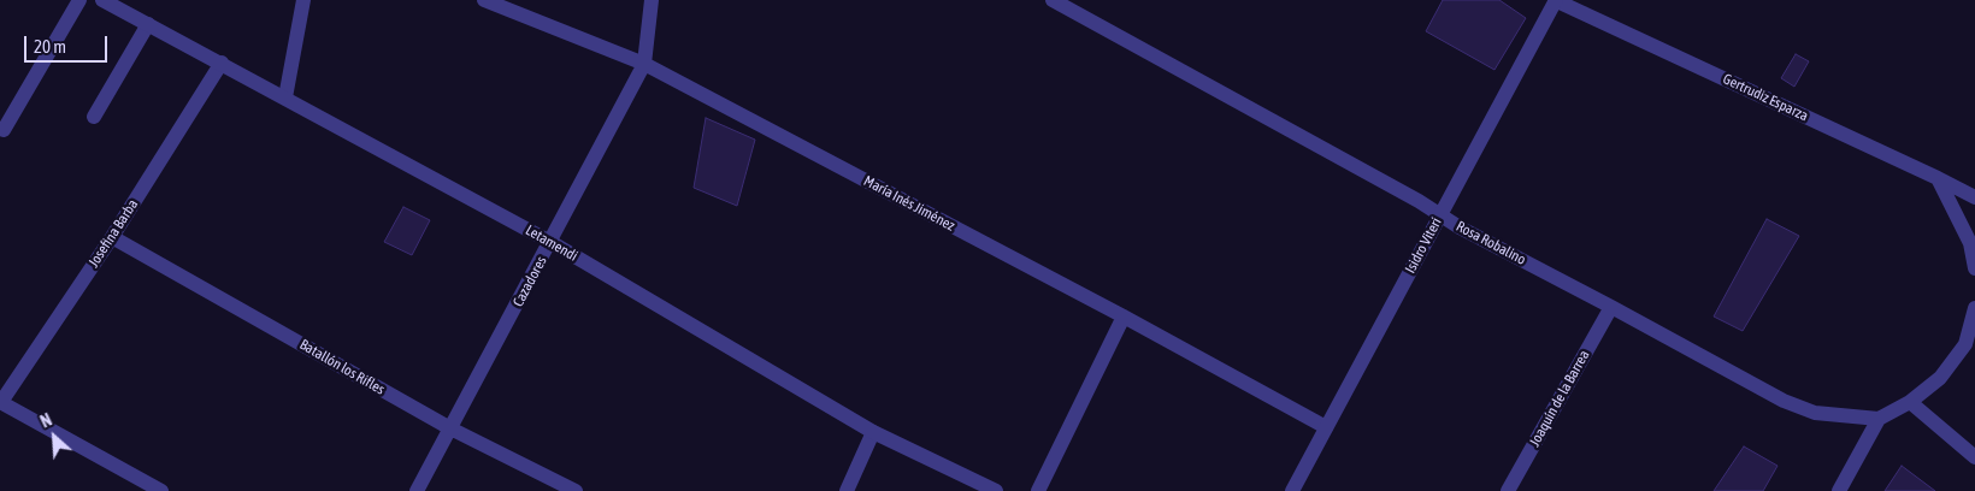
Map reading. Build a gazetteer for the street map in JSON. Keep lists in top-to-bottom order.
{
  "streets": {
    "street": [
      "Gertrudiz Esparza",
      "María Inés Jiménez",
      "Josefina Barba",
      "Letamendi",
      "Rosa Robalino",
      "Isidro Viteri",
      "Cazadores",
      "Batallón los Rifles",
      "Joaquín de la Barrea"
    ]
  },
  "crossings": [
    ["Gertrudiz Esparza", "Isidro Viteri"],
    ["María Inés Jiménez", "Isidro Viteri"],
    ["María Inés Jiménez", "Cazadores"],
    ["Josefina Barba", "Letamendi"],
    ["Josefina Barba", "Batallón los Rifles"],
    ["Letamendi", "Cazadores"],
    ["Rosa Robalino", "Isidro Viteri"],
    ["Rosa Robalino", "Joaquín de la Barrea"],
    ["Cazadores", "Batallón los Rifles"]
  ],
  "scale_bar": "20 m",
  "north": "top left"
}
